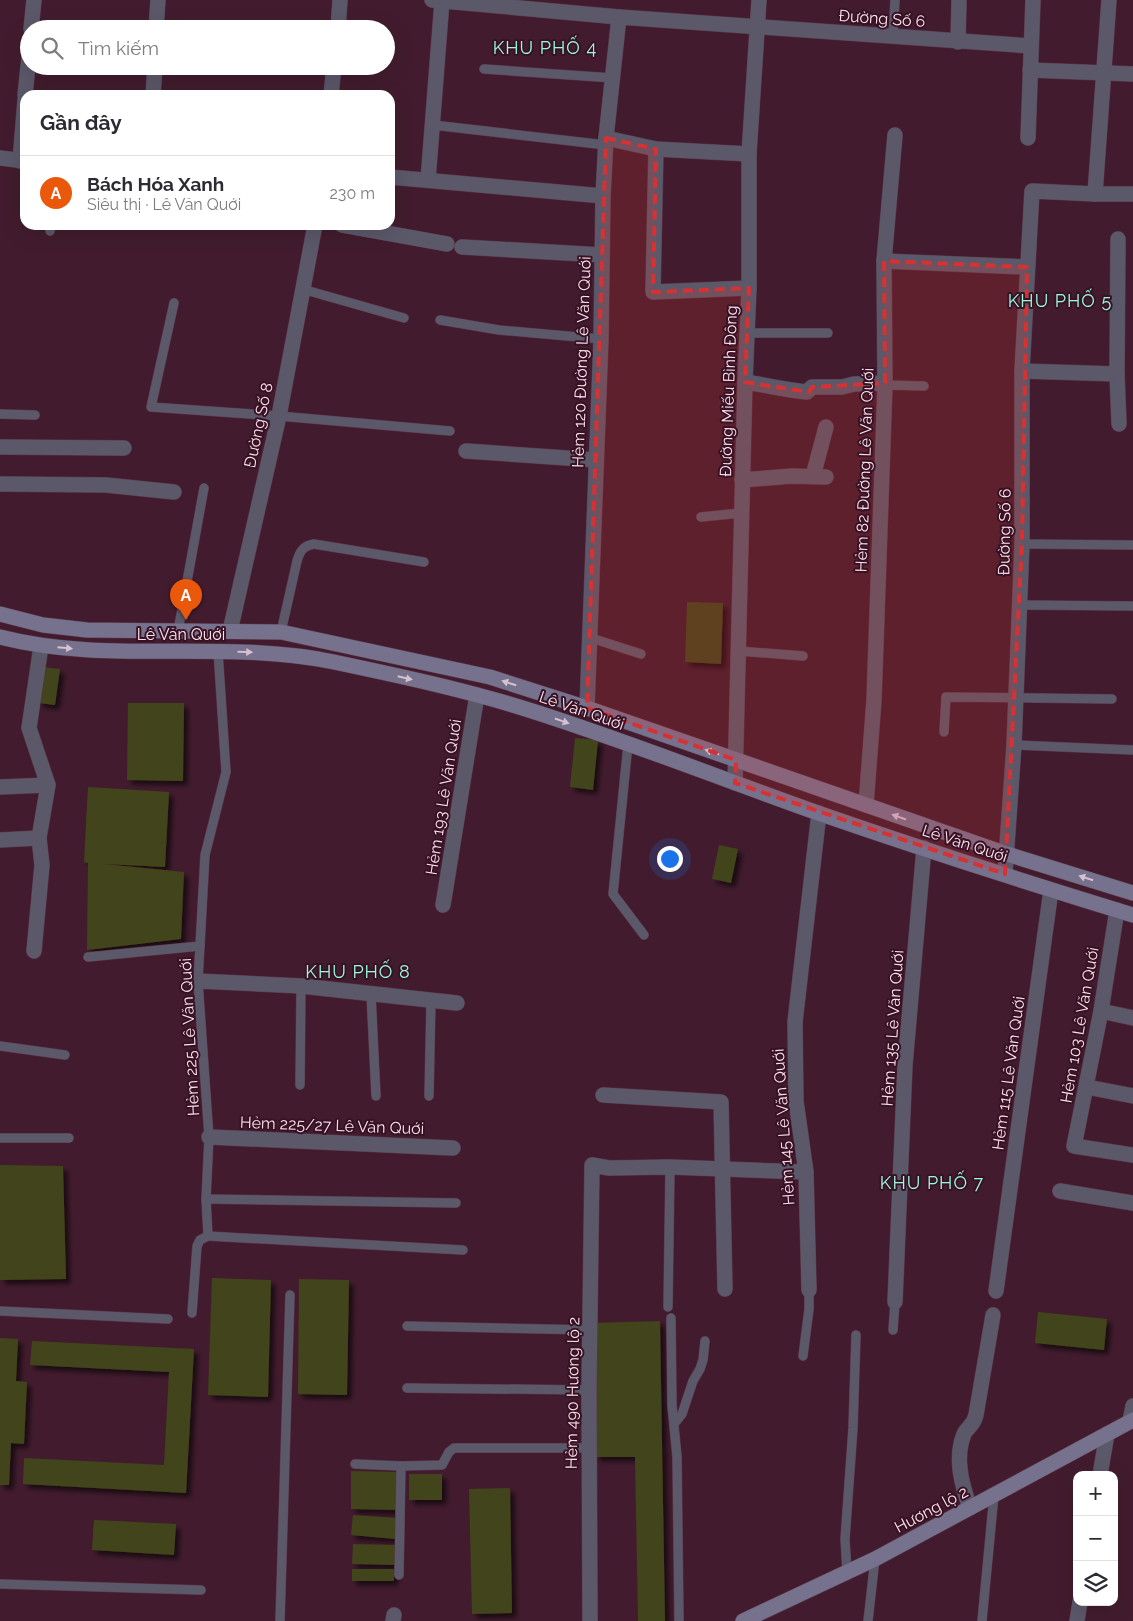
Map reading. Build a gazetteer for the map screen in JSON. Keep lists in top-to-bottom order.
{
  "streets": {
    "main road": ["Lê Văn Quới", "Hương lộ 2"],
    "street": [
      "Đường Số 6",
      "Hẻm 120 Đường Lê Văn Quới",
      "Đường Miếu Bình Đông",
      "Đường Số 8",
      "Hẻm 82 Đường Lê Văn Quới",
      "Hẻm 193 Lê Văn Quới",
      "Hẻm 103 Lê Văn Quới",
      "Hẻm 135 Lê Văn Quới",
      "Hẻm 115 Lê Văn Quới",
      "Hẻm 225/27 Lê Văn Quới",
      "Hẻm 145 Lê Văn Quới",
      "Hẻm 490 Hương lộ 2"
    ],
    "lane": ["Hẻm 225 Lê Văn Quới"]
  },
  "crossings": [
    ["Đường Số 6", "Hẻm 120 Đường Lê Văn Quới"],
    ["Đường Số 6", "Đường Miếu Bình Đông"],
    ["Đường Số 6", "Lê Văn Quới"],
    ["Hẻm 120 Đường Lê Văn Quới", "Lê Văn Quới"],
    ["Đường Miếu Bình Đông", "Lê Văn Quới"],
    ["Đường Số 8", "Lê Văn Quới"],
    ["Hẻm 82 Đường Lê Văn Quới", "Lê Văn Quới"],
    ["Lê Văn Quới", "Hẻm 193 Lê Văn Quới"],
    ["Lê Văn Quới", "Hẻm 103 Lê Văn Quới"],
    ["Lê Văn Quới", "Hẻm 135 Lê Văn Quới"],
    ["Lê Văn Quới", "Hẻm 225 Lê Văn Quới"],
    ["Lê Văn Quới", "Hẻm 115 Lê Văn Quới"],
    ["Lê Văn Quới", "Hẻm 145 Lê Văn Quới"],
    ["Hẻm 225 Lê Văn Quới", "Hẻm 225/27 Lê Văn Quới"]
  ],
  "districts": [
    "KHU PHỐ 4",
    "KHU PHỐ 5",
    "KHU PHỐ 8",
    "KHU PHỐ 7"
  ],
  "page": {
    "search": "Tìm kiếm",
    "heading": "Gần đây",
    "list": [
      {
        "mark": "A",
        "name": "Bách Hóa Xanh",
        "note": "Siêu thị · Lê Văn Quới",
        "value": "230 m"
      }
    ],
    "pins": "A",
    "map_buttons": ["+", "−"]
  }
}
